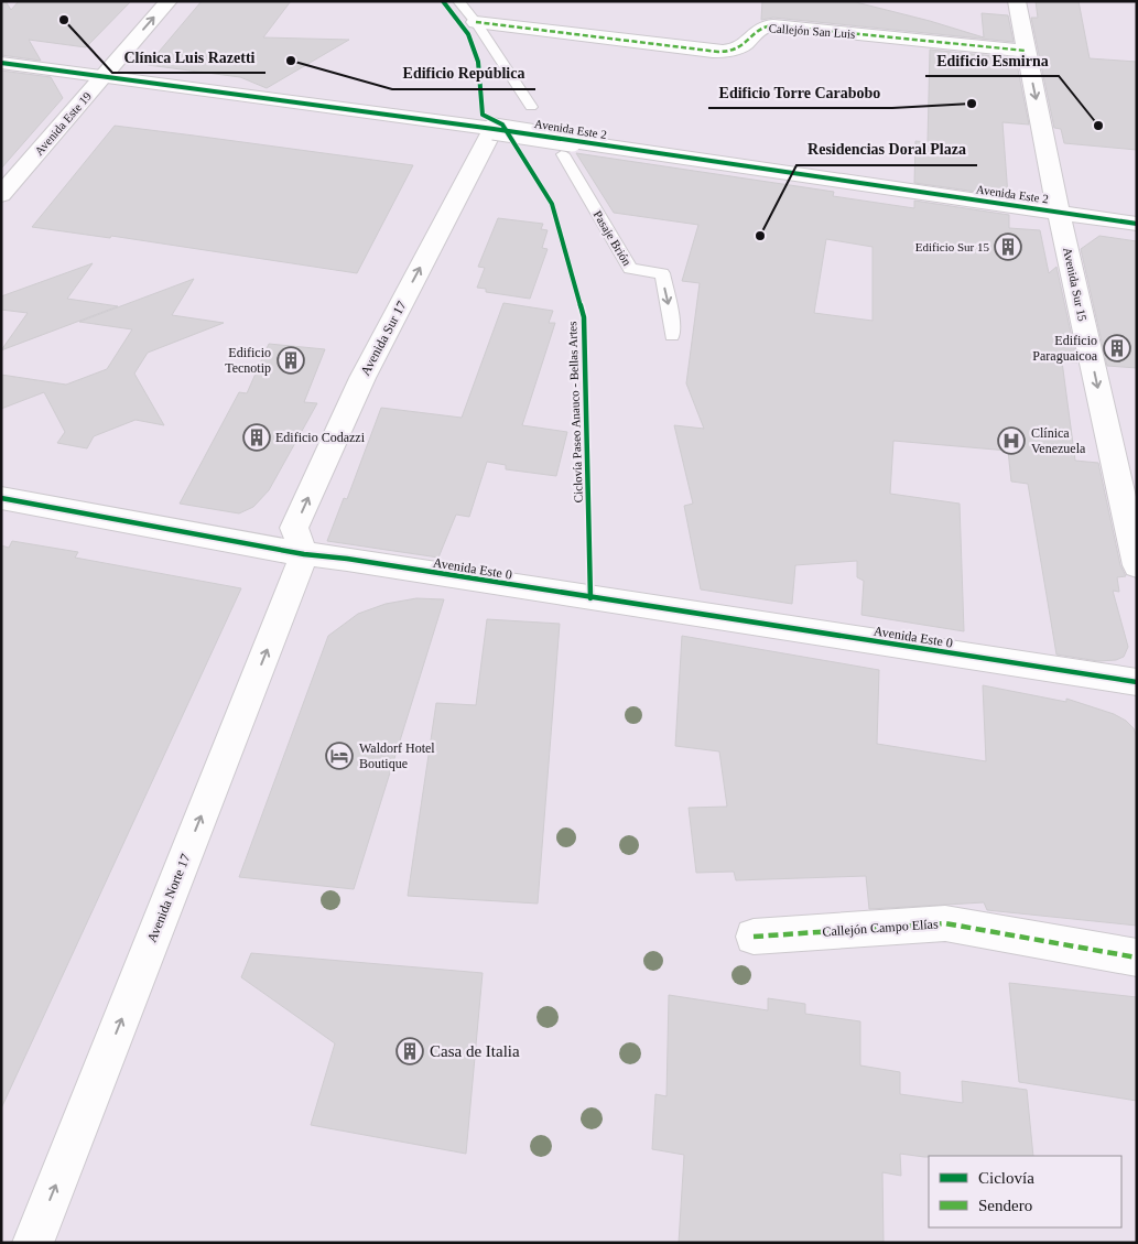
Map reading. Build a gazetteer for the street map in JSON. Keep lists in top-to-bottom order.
{
  "streets": {
    "street": [
      "Callejón San Luis",
      "Avenida Este 19",
      "Avenida Este 2",
      "Avenida Sur 15",
      "Avenida Sur 17",
      "Avenida Este 0",
      "Avenida Norte 17",
      "Callejón Campo Elías"
    ],
    "lane": ["Pasaje Brión"],
    "cycle path": ["Ciclovía Paseo Anauco - Bellas Artes"]
  },
  "crossings": [
    ["Callejón San Luis", "Avenida Sur 15"],
    ["Avenida Este 19", "Avenida Este 2"],
    ["Avenida Este 2", "Pasaje Brión"],
    ["Avenida Este 2", "Avenida Sur 15"],
    ["Avenida Este 2", "Avenida Sur 17"],
    ["Avenida Sur 17", "Avenida Este 0"],
    ["Avenida Sur 17", "Avenida Norte 17"],
    ["Avenida Este 0", "Avenida Norte 17"]
  ],
  "one_way": [
    "Avenida Este 19",
    "Pasaje Brión",
    "Avenida Sur 15",
    "Avenida Sur 17",
    "Avenida Norte 17"
  ],
  "places": {
    "other": [
      "Clínica Luis Razetti",
      "Edificio República",
      "Edificio Torre Carabobo",
      "Edificio Esmirna",
      "Residencias Doral Plaza"
    ],
    "building": [
      "Edificio Sur 15",
      "Edificio Paraguaicoa",
      "Edificio Tecnotip",
      "Edificio Codazzi",
      "Casa de Italia"
    ],
    "hospital": ["Clínica Venezuela"],
    "hotel": ["Waldorf Hotel Boutique"]
  },
  "legend": ["Ciclovía", "Sendero"]
}
